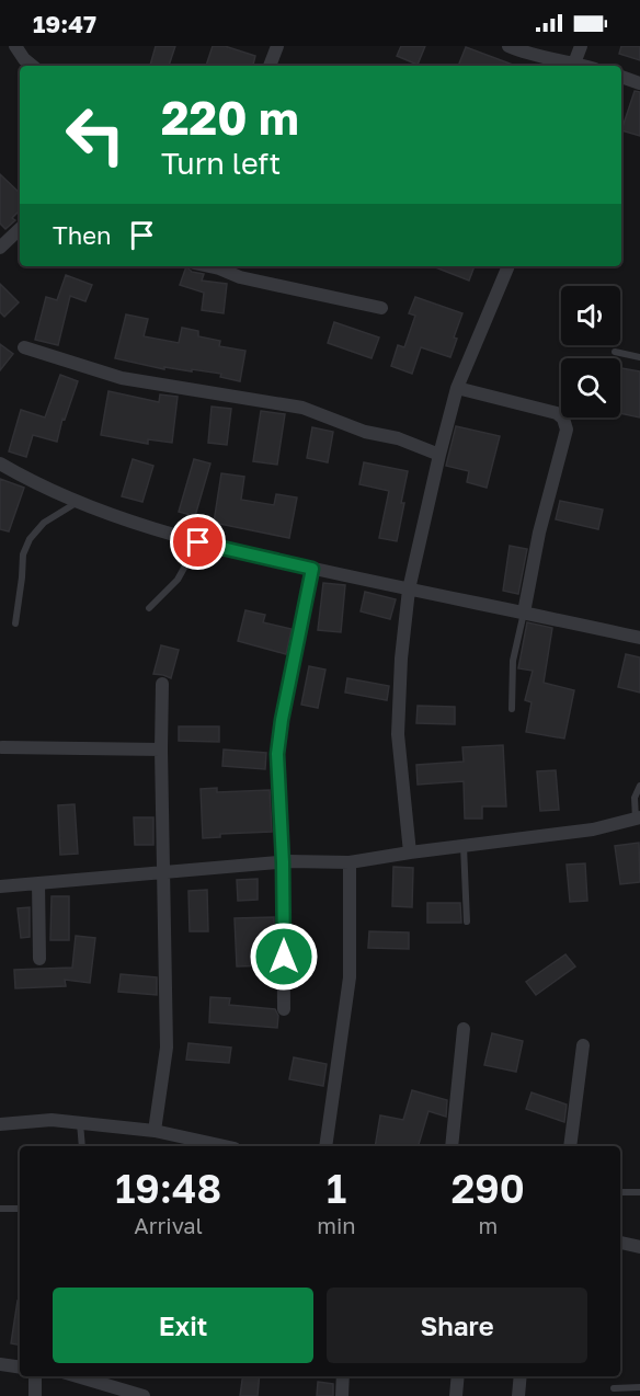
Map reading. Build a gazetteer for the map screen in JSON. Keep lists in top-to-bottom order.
{
  "page": {
    "status": "19:47",
    "turn": ["220 m", "Turn left"],
    "then": "Then",
    "eta": [
      "19:48",
      "Arrival",
      "1",
      "min",
      "290",
      "m"
    ],
    "buttons": ["Exit", "Share"]
  }
}
